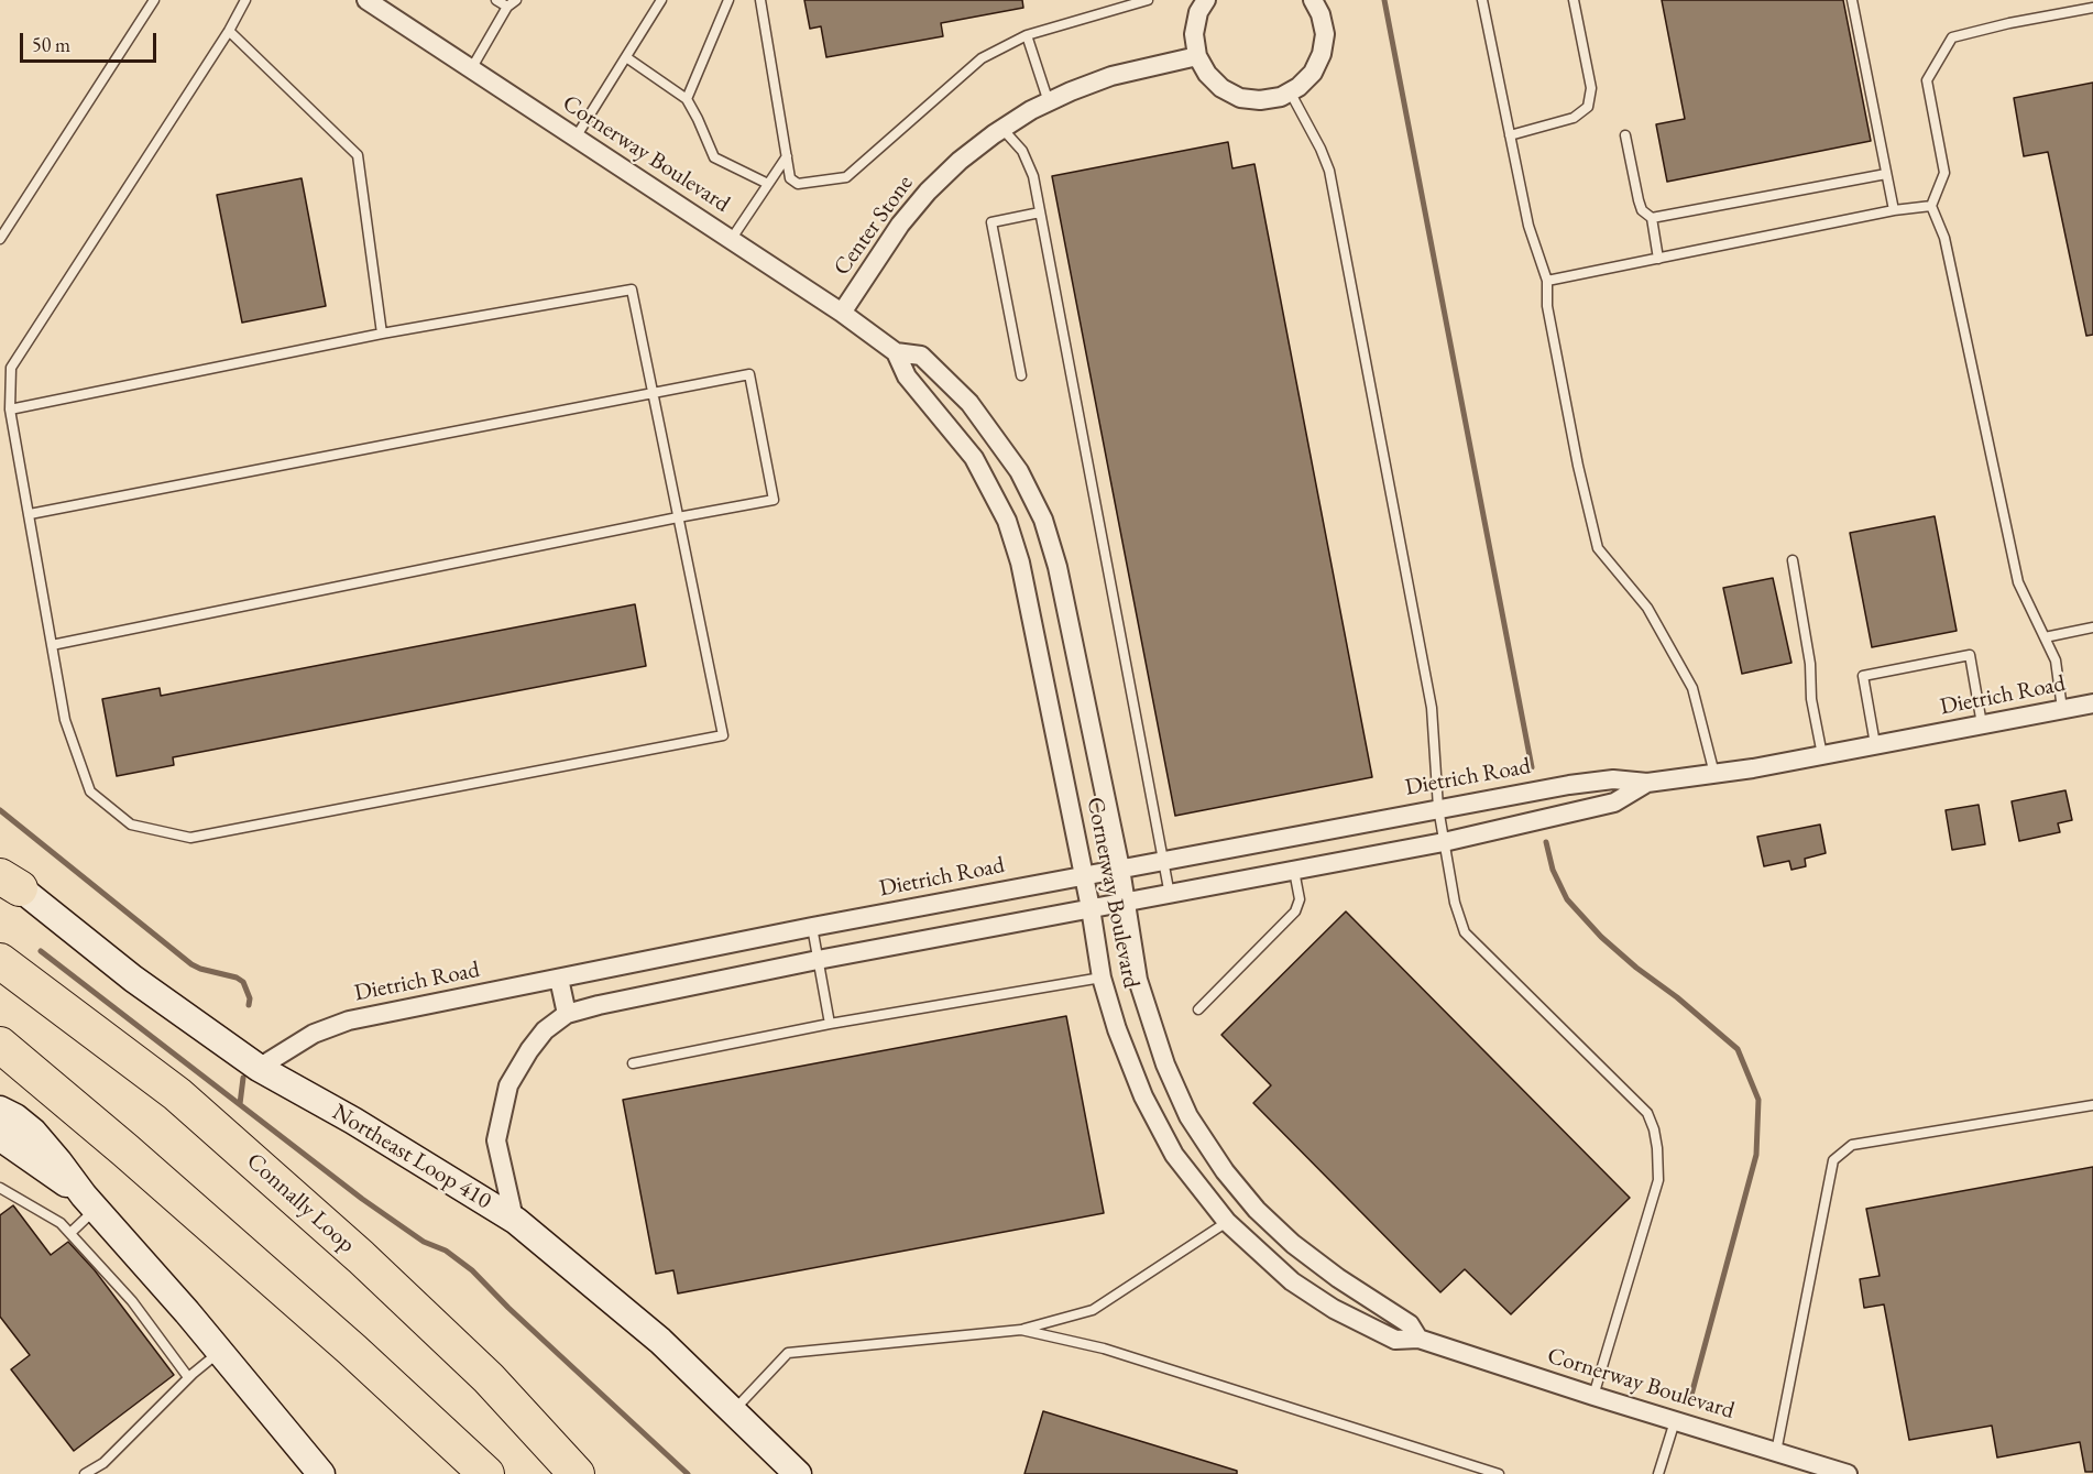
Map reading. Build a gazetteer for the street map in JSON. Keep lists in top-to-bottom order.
{
  "streets": {
    "highway": ["Connally Loop"],
    "main road": ["Northeast Loop 410"],
    "street": ["Cornerway Boulevard", "Center Stone", "Dietrich Road"]
  },
  "crossings": [
    ["Cornerway Boulevard", "Center Stone"],
    ["Cornerway Boulevard", "Dietrich Road"],
    ["Dietrich Road", "Northeast Loop 410"]
  ],
  "scale_bar": "50 m"
}
